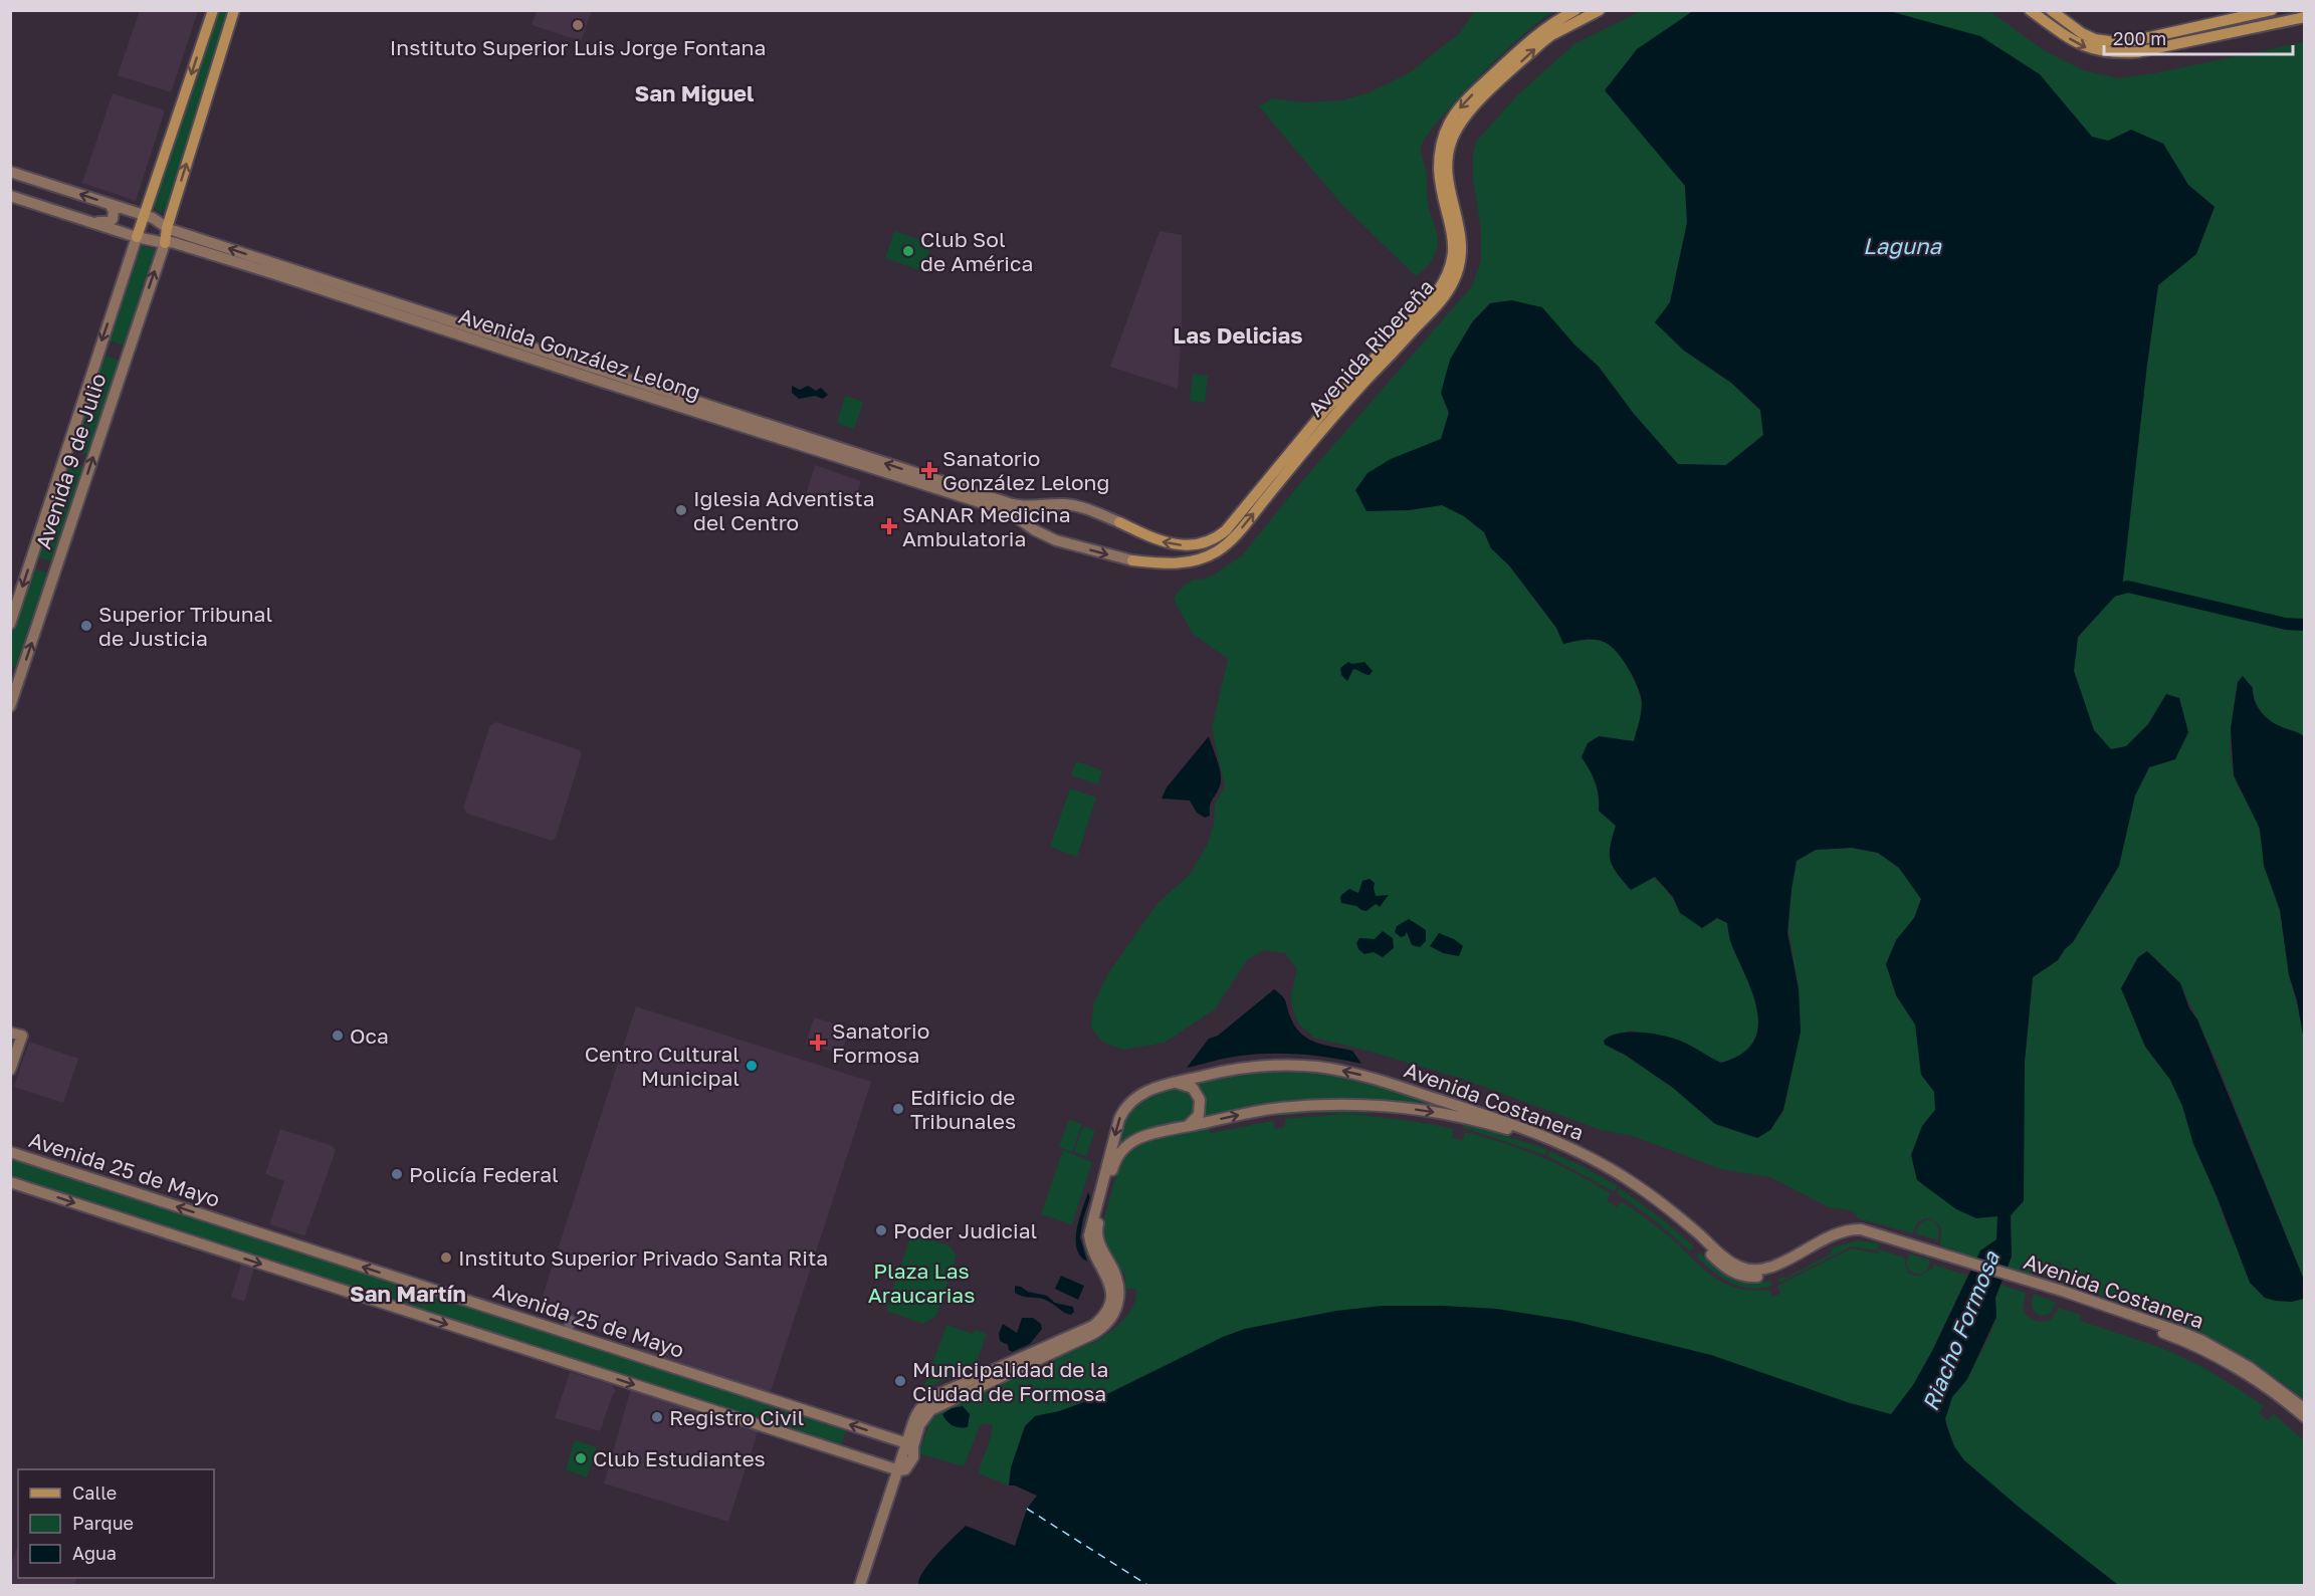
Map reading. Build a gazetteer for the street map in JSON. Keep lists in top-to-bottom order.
{
  "streets": {
    "main road": [
      "Avenida Ribereña",
      "Avenida González Lelong",
      "Avenida 9 de Julio",
      "Avenida Costanera",
      "Avenida 25 de Mayo"
    ]
  },
  "crossings": [
    ["Avenida Ribereña", "Avenida González Lelong"],
    ["Avenida González Lelong", "Avenida 9 de Julio"],
    ["Avenida Costanera", "Avenida 25 de Mayo"]
  ],
  "districts": ["San Miguel", "Las Delicias", "San Martín"],
  "water": ["Laguna", "Riacho Formosa"],
  "parks": ["Plaza Las Araucarias"],
  "places": {
    "other": [
      "Instituto Superior Luis Jorge Fontana",
      "Club Sol de América",
      "Iglesia Adventista del Centro",
      "Superior Tribunal de Justicia",
      "Oca",
      "Centro Cultural Municipal",
      "Edificio de Tribunales",
      "Policía Federal",
      "Poder Judicial",
      "Instituto Superior Privado Santa Rita",
      "Municipalidad de la Ciudad de Formosa",
      "Registro Civil",
      "Club Estudiantes"
    ],
    "health": ["Sanatorio González Lelong", "SANAR Medicina Ambulatoria", "Sanatorio Formosa"]
  },
  "legend": ["Calle", "Parque", "Agua"],
  "scale_bar": "200 m"
}
